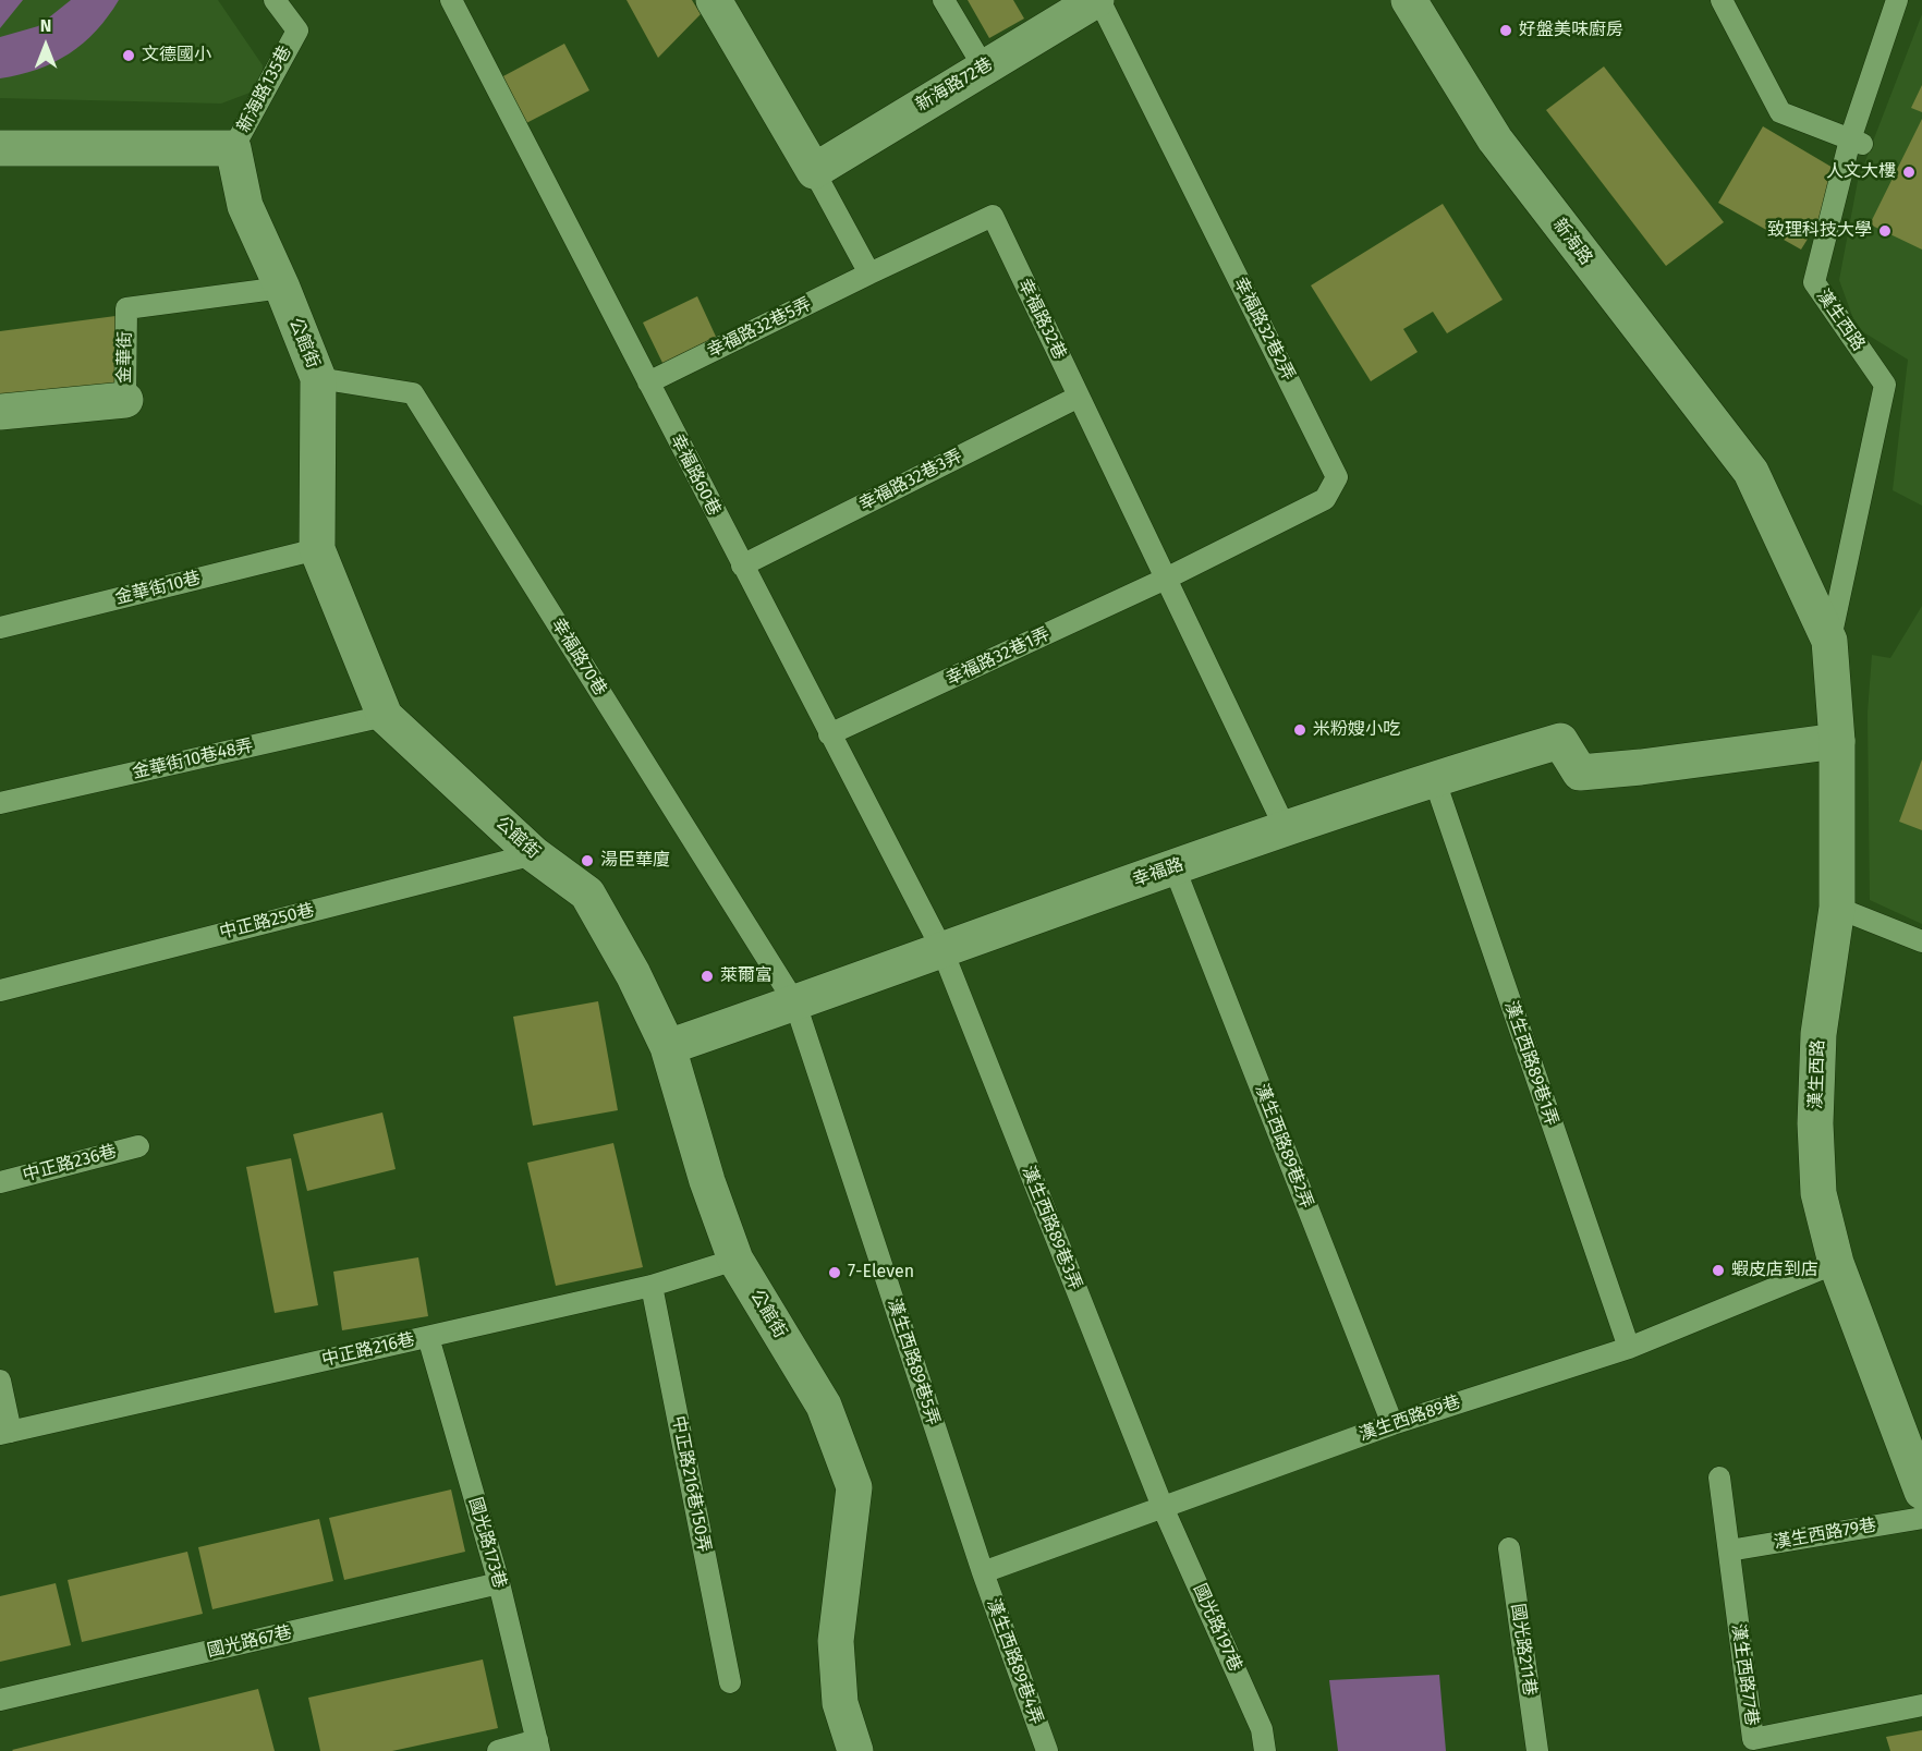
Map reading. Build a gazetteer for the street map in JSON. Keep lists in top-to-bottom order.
{
  "streets": {
    "street": [
      "新海路72巷",
      "新海路",
      "漢生西路",
      "公館街",
      "金華街",
      "幸福路"
    ],
    "lane": [
      "新海路135巷",
      "幸福路32巷",
      "幸福路32巷5弄",
      "幸福路32巷2弄",
      "幸福路60巷",
      "幸福路32巷3弄",
      "金華街10巷",
      "幸福路70巷",
      "幸福路32巷1弄",
      "金華街10巷48弄",
      "中正路250巷",
      "漢生西路89巷1弄",
      "漢生西路89巷2弄",
      "中正路236巷",
      "漢生西路89巷3弄",
      "中正路216巷",
      "漢生西路89巷5弄",
      "漢生西路89巷",
      "中正路216巷150弄",
      "漢生西路79巷",
      "國光路173巷",
      "國光路197巷",
      "國光路67巷",
      "國光路211巷",
      "漢生西路89巷4弄",
      "漢生西路77巷"
    ]
  },
  "crossings": [
    ["新海路72巷", "幸福路32巷2弄"],
    ["新海路135巷", "公館街"],
    ["新海路", "漢生西路"],
    ["幸福路32巷", "幸福路32巷5弄"],
    ["幸福路32巷", "幸福路32巷2弄"],
    ["幸福路32巷", "幸福路32巷3弄"],
    ["幸福路32巷", "幸福路32巷1弄"],
    ["幸福路32巷", "幸福路"],
    ["漢生西路", "幸福路"],
    ["漢生西路", "漢生西路89巷"],
    ["幸福路32巷5弄", "幸福路60巷"],
    ["幸福路32巷2弄", "幸福路32巷1弄"],
    ["公館街", "金華街"],
    ["公館街", "金華街10巷"],
    ["公館街", "幸福路70巷"],
    ["公館街", "金華街10巷48弄"],
    ["公館街", "幸福路"],
    ["公館街", "中正路250巷"],
    ["公館街", "中正路216巷"],
    ["幸福路60巷", "幸福路32巷3弄"],
    ["幸福路60巷", "幸福路32巷1弄"],
    ["幸福路60巷", "幸福路"],
    ["幸福路60巷", "漢生西路89巷3弄"],
    ["幸福路70巷", "幸福路"],
    ["幸福路70巷", "漢生西路89巷5弄"],
    ["幸福路", "漢生西路89巷1弄"],
    ["幸福路", "漢生西路89巷2弄"],
    ["幸福路", "漢生西路89巷3弄"],
    ["幸福路", "漢生西路89巷5弄"],
    ["漢生西路89巷1弄", "漢生西路89巷"],
    ["漢生西路89巷2弄", "漢生西路89巷"],
    ["漢生西路89巷3弄", "漢生西路89巷"],
    ["漢生西路89巷3弄", "國光路197巷"],
    ["中正路216巷", "中正路216巷150弄"],
    ["中正路216巷", "國光路173巷"],
    ["漢生西路89巷5弄", "漢生西路89巷"],
    ["漢生西路89巷5弄", "漢生西路89巷4弄"],
    ["漢生西路89巷", "國光路197巷"],
    ["漢生西路89巷", "漢生西路89巷4弄"],
    ["漢生西路79巷", "漢生西路77巷"],
    ["國光路173巷", "國光路67巷"]
  ],
  "places": [
    "好盤美味廚房",
    "文德國小",
    "人文大樓",
    "致理科技大學",
    "米粉嫂小吃",
    "湯臣華廈",
    "萊爾富",
    "蝦皮店到店",
    "7-Eleven"
  ],
  "north": "top"
}
